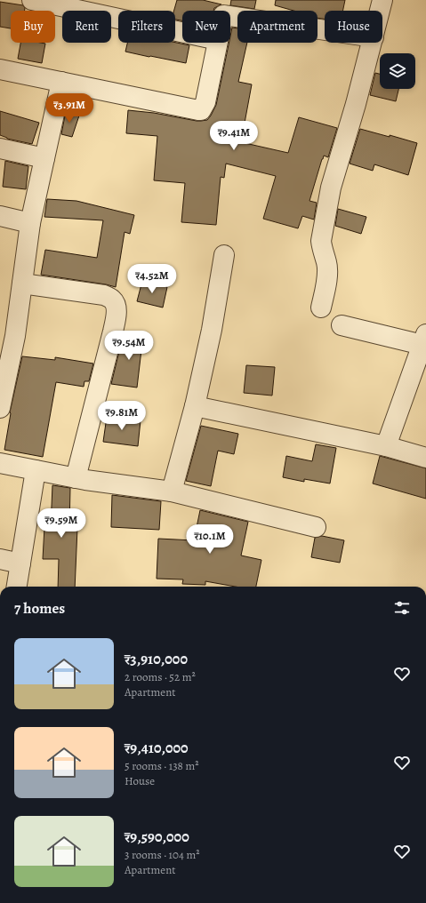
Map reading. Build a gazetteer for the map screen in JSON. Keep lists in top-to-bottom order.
{
  "page": {
    "chip": [
      "Buy",
      "Rent",
      "Filters",
      "New",
      "Apartment",
      "House"
    ],
    "price": [
      "₹3.91M",
      "₹9.41M",
      "₹4.52M",
      "₹9.54M",
      "₹9.81M",
      "₹9.59M",
      "₹10.1M"
    ],
    "heading": "7 homes",
    "list": [
      {
        "name": "₹3,910,000",
        "note": "2 rooms · 52 m² · Apartment"
      },
      {
        "name": "₹9,410,000",
        "note": "5 rooms · 138 m² · House"
      },
      {
        "name": "₹9,590,000",
        "note": "3 rooms · 104 m² · Apartment"
      }
    ]
  }
}
